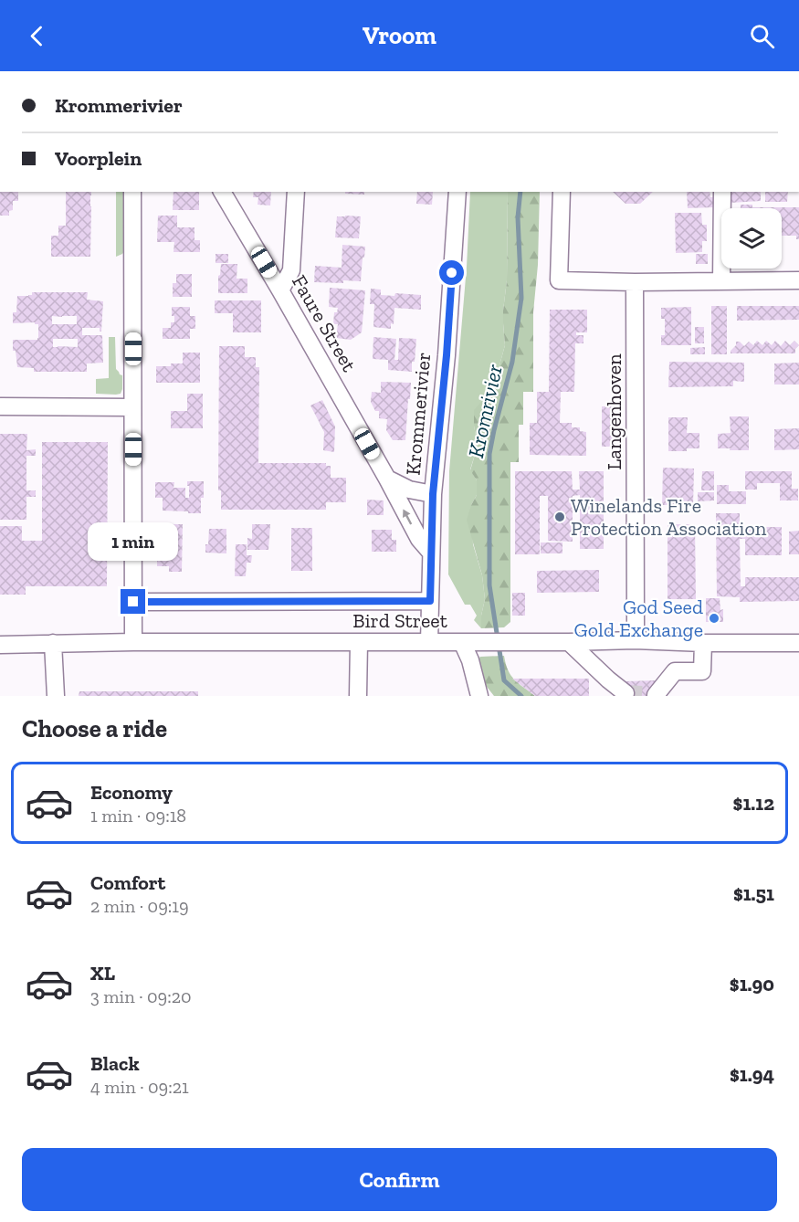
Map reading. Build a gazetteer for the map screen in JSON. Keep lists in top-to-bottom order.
{
  "streets": {
    "street": [
      "Faure Street",
      "Langenhoven",
      "Krommerivier",
      "Bird Street"
    ]
  },
  "crossings": [
    ["Faure Street", "Krommerivier"],
    ["Langenhoven", "Bird Street"],
    ["Krommerivier", "Bird Street"]
  ],
  "water": ["Kromrivier"],
  "places": ["Winelands Fire Protection Association", "God Seed Gold Exchange"],
  "page": {
    "header": "Vroom",
    "banner": ["Krommerivier", "Voorplein"],
    "bubble": "1 min",
    "heading": "Choose a ride",
    "list": [
      {
        "name": "Economy",
        "note": "1 min · 09:18",
        "value": "$1.12"
      },
      {
        "name": "Comfort",
        "note": "2 min · 09:19",
        "value": "$1.51"
      },
      {
        "name": "XL",
        "note": "3 min · 09:20",
        "value": "$1.90"
      },
      {
        "name": "Black",
        "note": "4 min · 09:21",
        "value": "$1.94"
      }
    ],
    "buttons": "Confirm"
  }
}
